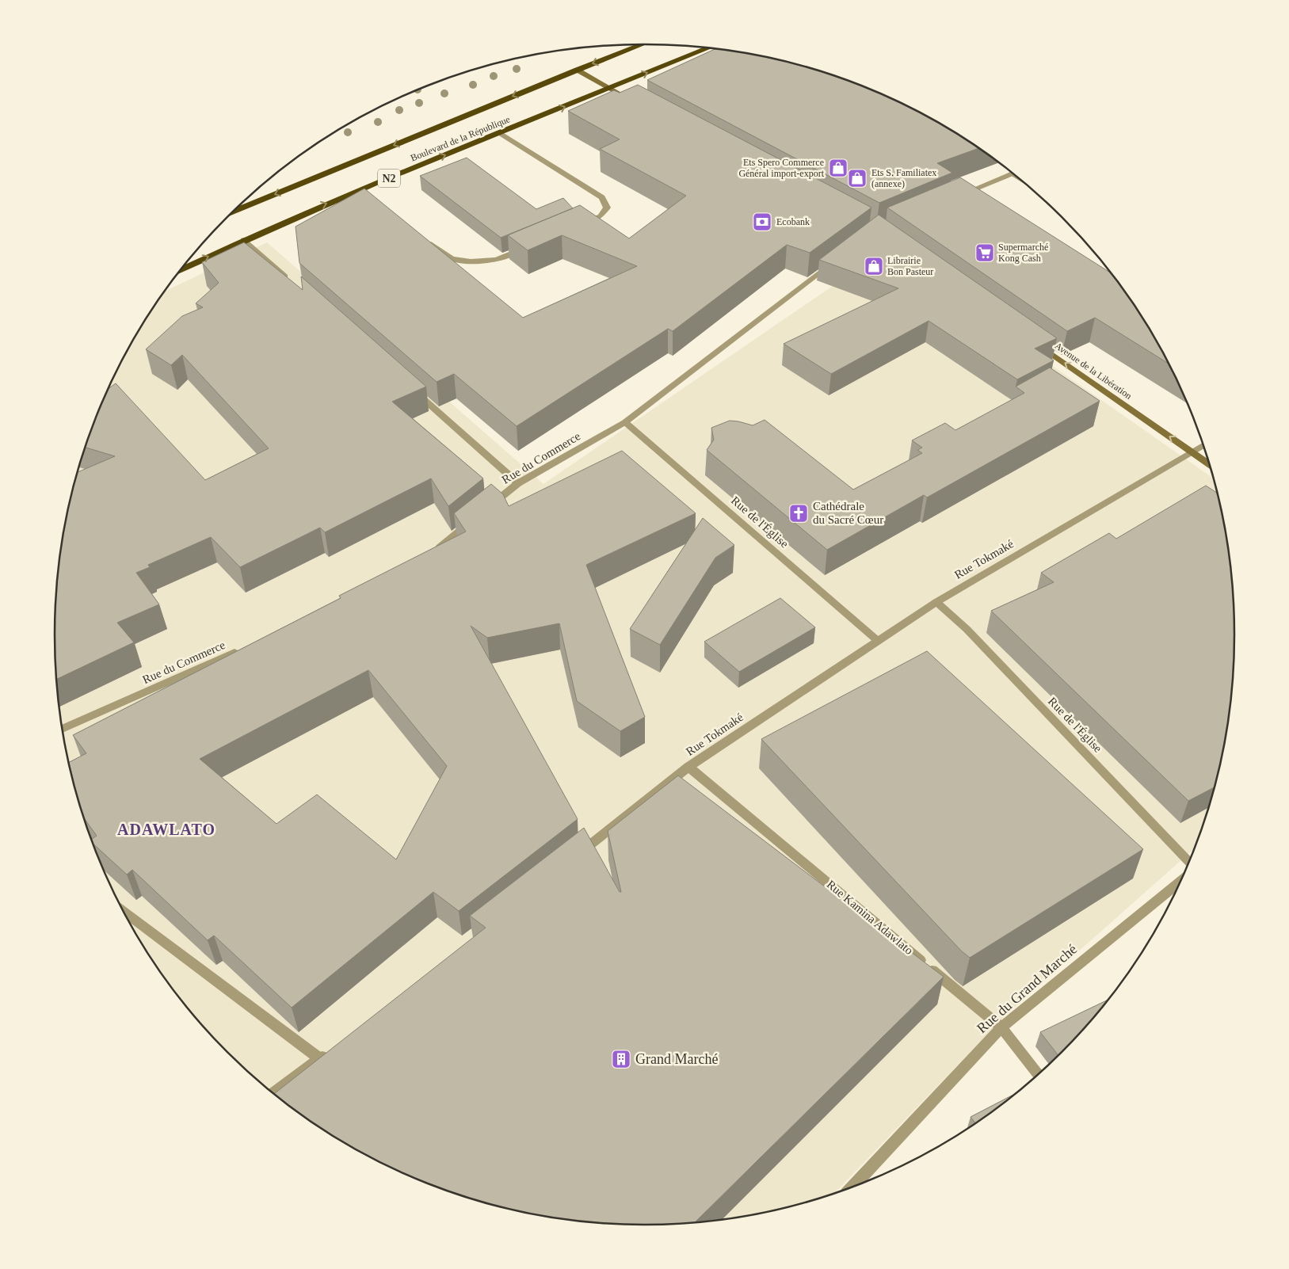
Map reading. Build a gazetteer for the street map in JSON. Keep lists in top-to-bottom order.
{
  "streets": {
    "highway": ["Boulevard de la République", "N2"],
    "main road": ["Avenue de la Libération"],
    "street": [
      "Rue du Commerce",
      "Rue de l'Église",
      "Rue Tokmaké",
      "Rue Kamina Adawlato",
      "Rue du Grand Marché"
    ]
  },
  "crossings": [
    ["Avenue de la Libération", "Rue Tokmaké"],
    ["Rue du Commerce", "Rue de l'Église"],
    ["Rue de l'Église", "Rue Tokmaké"],
    ["Rue Tokmaké", "Rue Kamina Adawlato"],
    ["Rue Kamina Adawlato", "Rue du Grand Marché"]
  ],
  "one_way": ["Avenue de la Libération"],
  "districts": ["ADAWLATO"],
  "places": {
    "shop": ["Ets Spero Commerce Général import-export", "Ets S. Familiatex (annexe)", "Librairie Bon Pasteur"],
    "bank": ["Ecobank"],
    "supermarket": ["Supermarché Kong Cash"],
    "church": ["Cathédrale du Sacré Cœur"],
    "building": ["Grand Marché"]
  }
}
